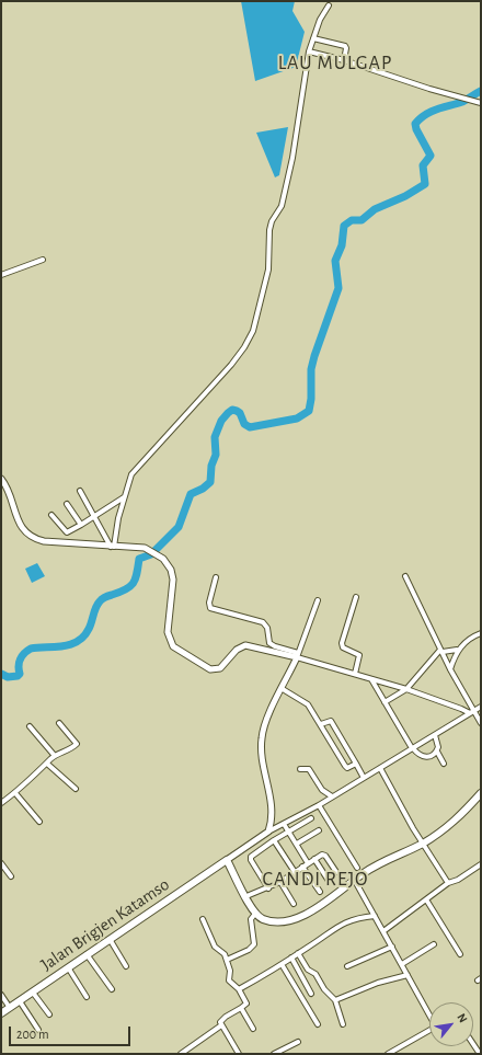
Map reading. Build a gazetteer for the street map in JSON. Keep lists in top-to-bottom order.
{
  "streets": {
    "main road": ["Jalan Brigjen Katamso"]
  },
  "districts": ["LAU MULGAP", "CANDI REJO"],
  "scale_bar": "200 m",
  "north": "top right"
}
